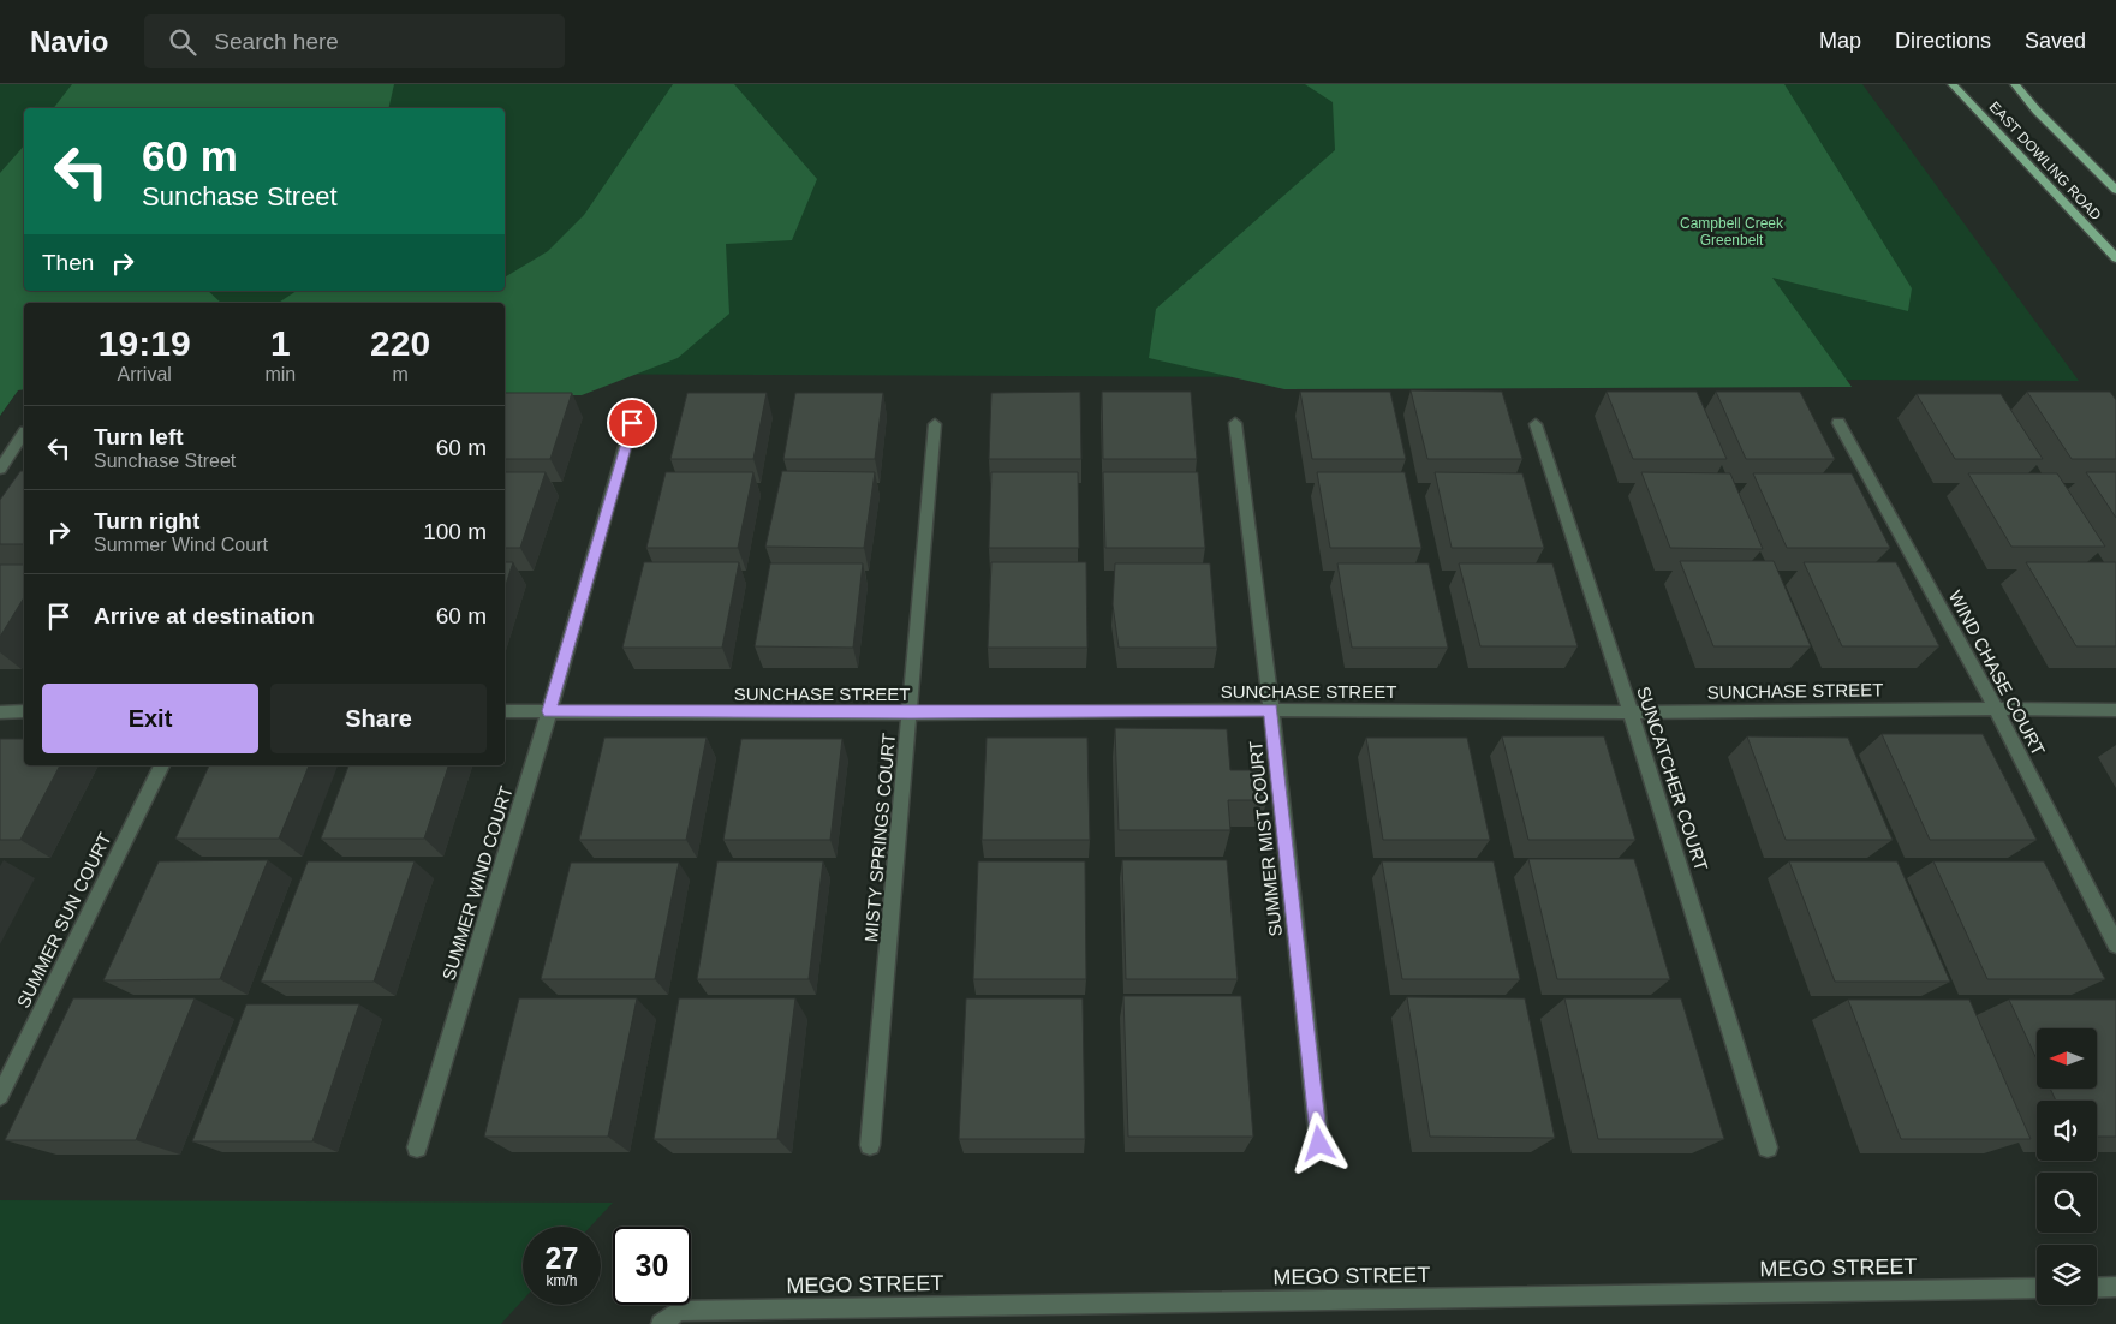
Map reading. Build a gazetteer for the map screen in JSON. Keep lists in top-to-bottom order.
{
  "streets": {
    "main road": ["EAST DOWLING ROAD"],
    "street": [
      "WIND CHASE COURT",
      "SUNCHASE STREET",
      "SUNCATCHER COURT",
      "MISTY SPRINGS COURT",
      "SUMMER MIST COURT",
      "SUMMER WIND COURT",
      "SUMMER SUN COURT",
      "MEGO STREET"
    ]
  },
  "crossings": [
    ["WIND CHASE COURT", "SUNCHASE STREET"],
    ["SUNCHASE STREET", "SUNCATCHER COURT"],
    ["SUNCHASE STREET", "MISTY SPRINGS COURT"],
    ["SUNCHASE STREET", "SUMMER MIST COURT"],
    ["SUNCHASE STREET", "SUMMER WIND COURT"]
  ],
  "parks": ["Campbell Creek Greenbelt"],
  "north": "left",
  "page": {
    "header": "Navio",
    "search": "Search here",
    "nav": ["Map", "Directions", "Saved"],
    "turn": ["60 m", "Sunchase Street"],
    "then": "Then",
    "eta": [
      "19:19",
      "Arrival",
      "1",
      "min",
      "220",
      "m"
    ],
    "list": [
      {
        "name": "Turn left",
        "note": "Sunchase Street",
        "value": "60 m"
      },
      {
        "name": "Turn right",
        "note": "Summer Wind Court",
        "value": "100 m"
      },
      {
        "name": "Arrive at destination",
        "value": "60 m"
      }
    ],
    "buttons": ["Exit", "Share"],
    "speed": "27 km/h",
    "limit": "30"
  }
}
